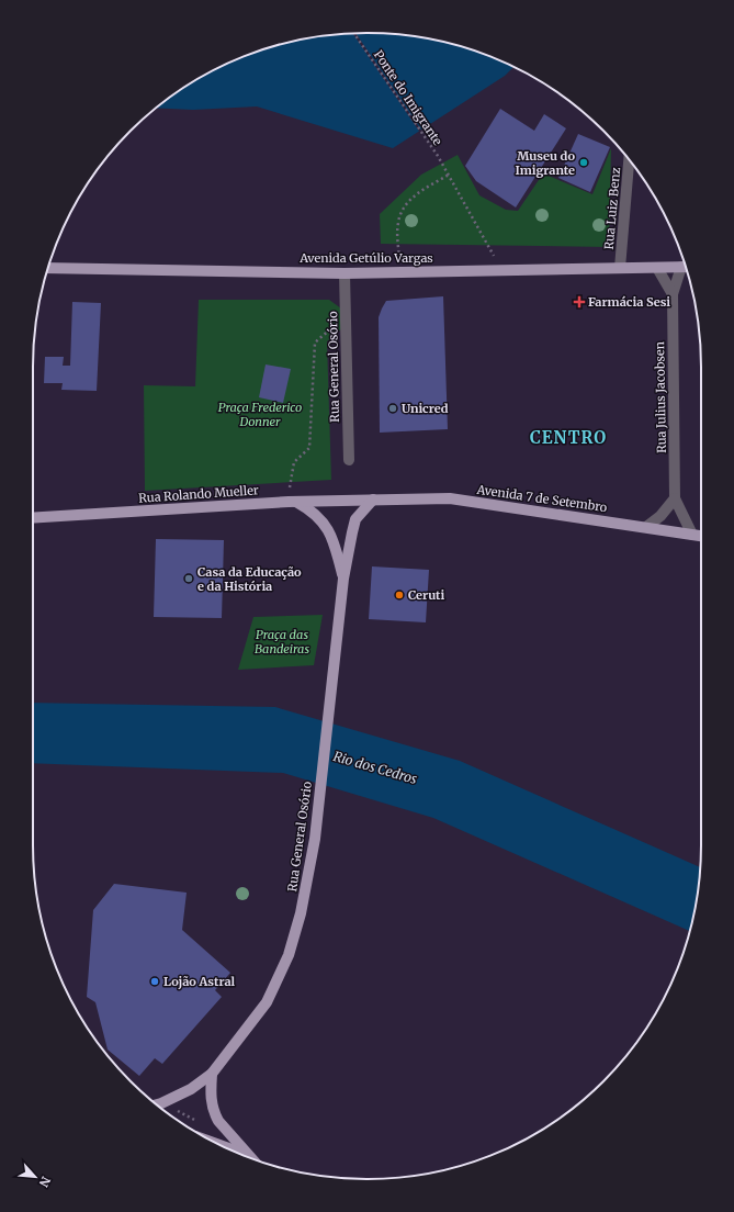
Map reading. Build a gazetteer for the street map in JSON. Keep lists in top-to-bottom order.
{
  "streets": {
    "main road": [
      "Avenida Getúlio Vargas",
      "Rua General Osório",
      "Rua Rolando Mueller",
      "Avenida 7 de Setembro"
    ],
    "street": ["Rua Luiz Benz", "Rua Julius Jacobsen"],
    "path": ["Ponte do Imigrante"]
  },
  "crossings": [
    ["Ponte do Imigrante", "Avenida Getúlio Vargas"],
    ["Rua Luiz Benz", "Avenida Getúlio Vargas"],
    ["Avenida Getúlio Vargas", "Rua General Osório"],
    ["Avenida Getúlio Vargas", "Rua Julius Jacobsen"],
    ["Rua General Osório", "Rua Rolando Mueller"],
    ["Rua General Osório", "Avenida 7 de Setembro"],
    ["Rua Julius Jacobsen", "Avenida 7 de Setembro"],
    ["Rua Rolando Mueller", "Avenida 7 de Setembro"]
  ],
  "districts": ["CENTRO"],
  "water": ["Rio dos Cedros"],
  "parks": ["Praça Frederico Donner", "Praça das Bandeiras"],
  "places": {
    "other": [
      "Museu do Imigrante",
      "Unicred",
      "Casa da Educação e da História",
      "Ceruti",
      "Lojão Astral"
    ],
    "health": ["Farmácia Sesi"]
  },
  "north": "bottom right"
}
